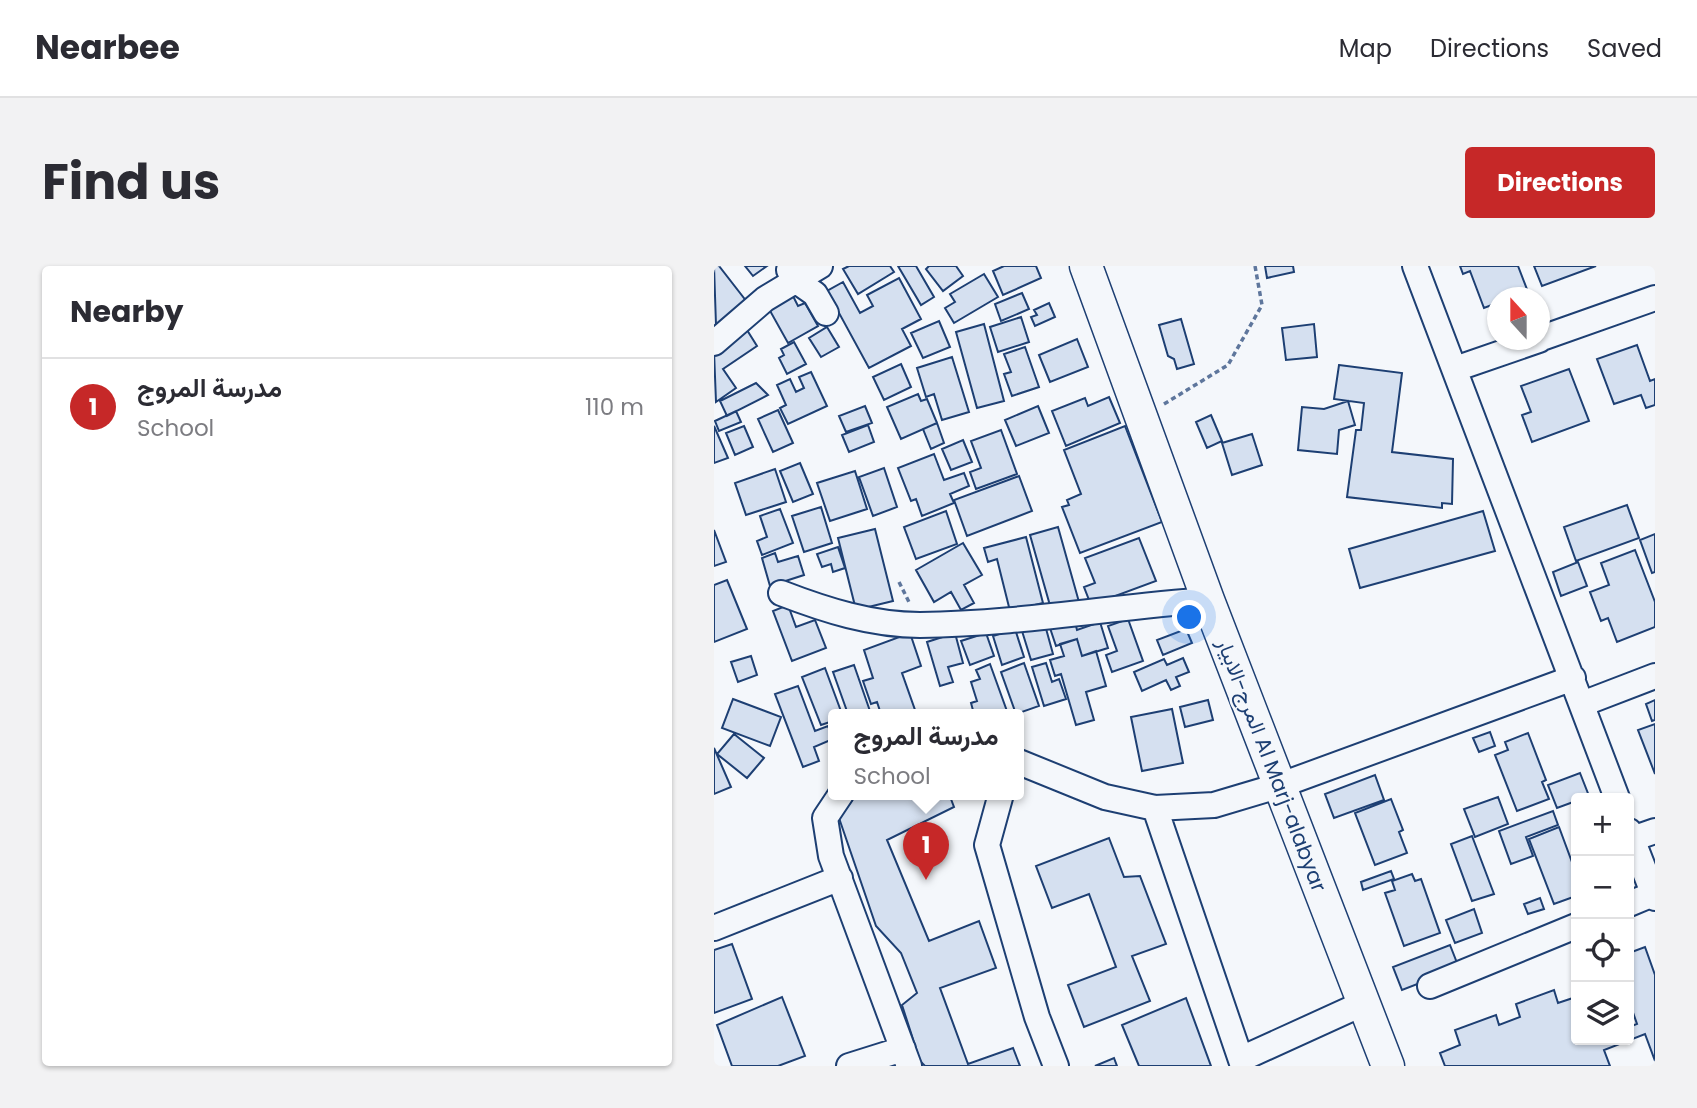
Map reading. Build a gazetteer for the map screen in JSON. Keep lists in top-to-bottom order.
{
  "streets": {
    "main road": ["المرج-الابيار Al Marj-alabyar"]
  },
  "north": "top",
  "page": {
    "header": "Nearbee",
    "nav": ["Map", "Directions", "Saved"],
    "title": "Find us",
    "buttons": "Directions",
    "heading": "Nearby",
    "list": [
      {
        "mark": "1",
        "name": "مدرسة المروج",
        "note": "School",
        "value": "110 m"
      }
    ],
    "popup": ["مدرسة المروج", "School"],
    "map_buttons": ["+", "−"],
    "pins": "1"
  }
}
